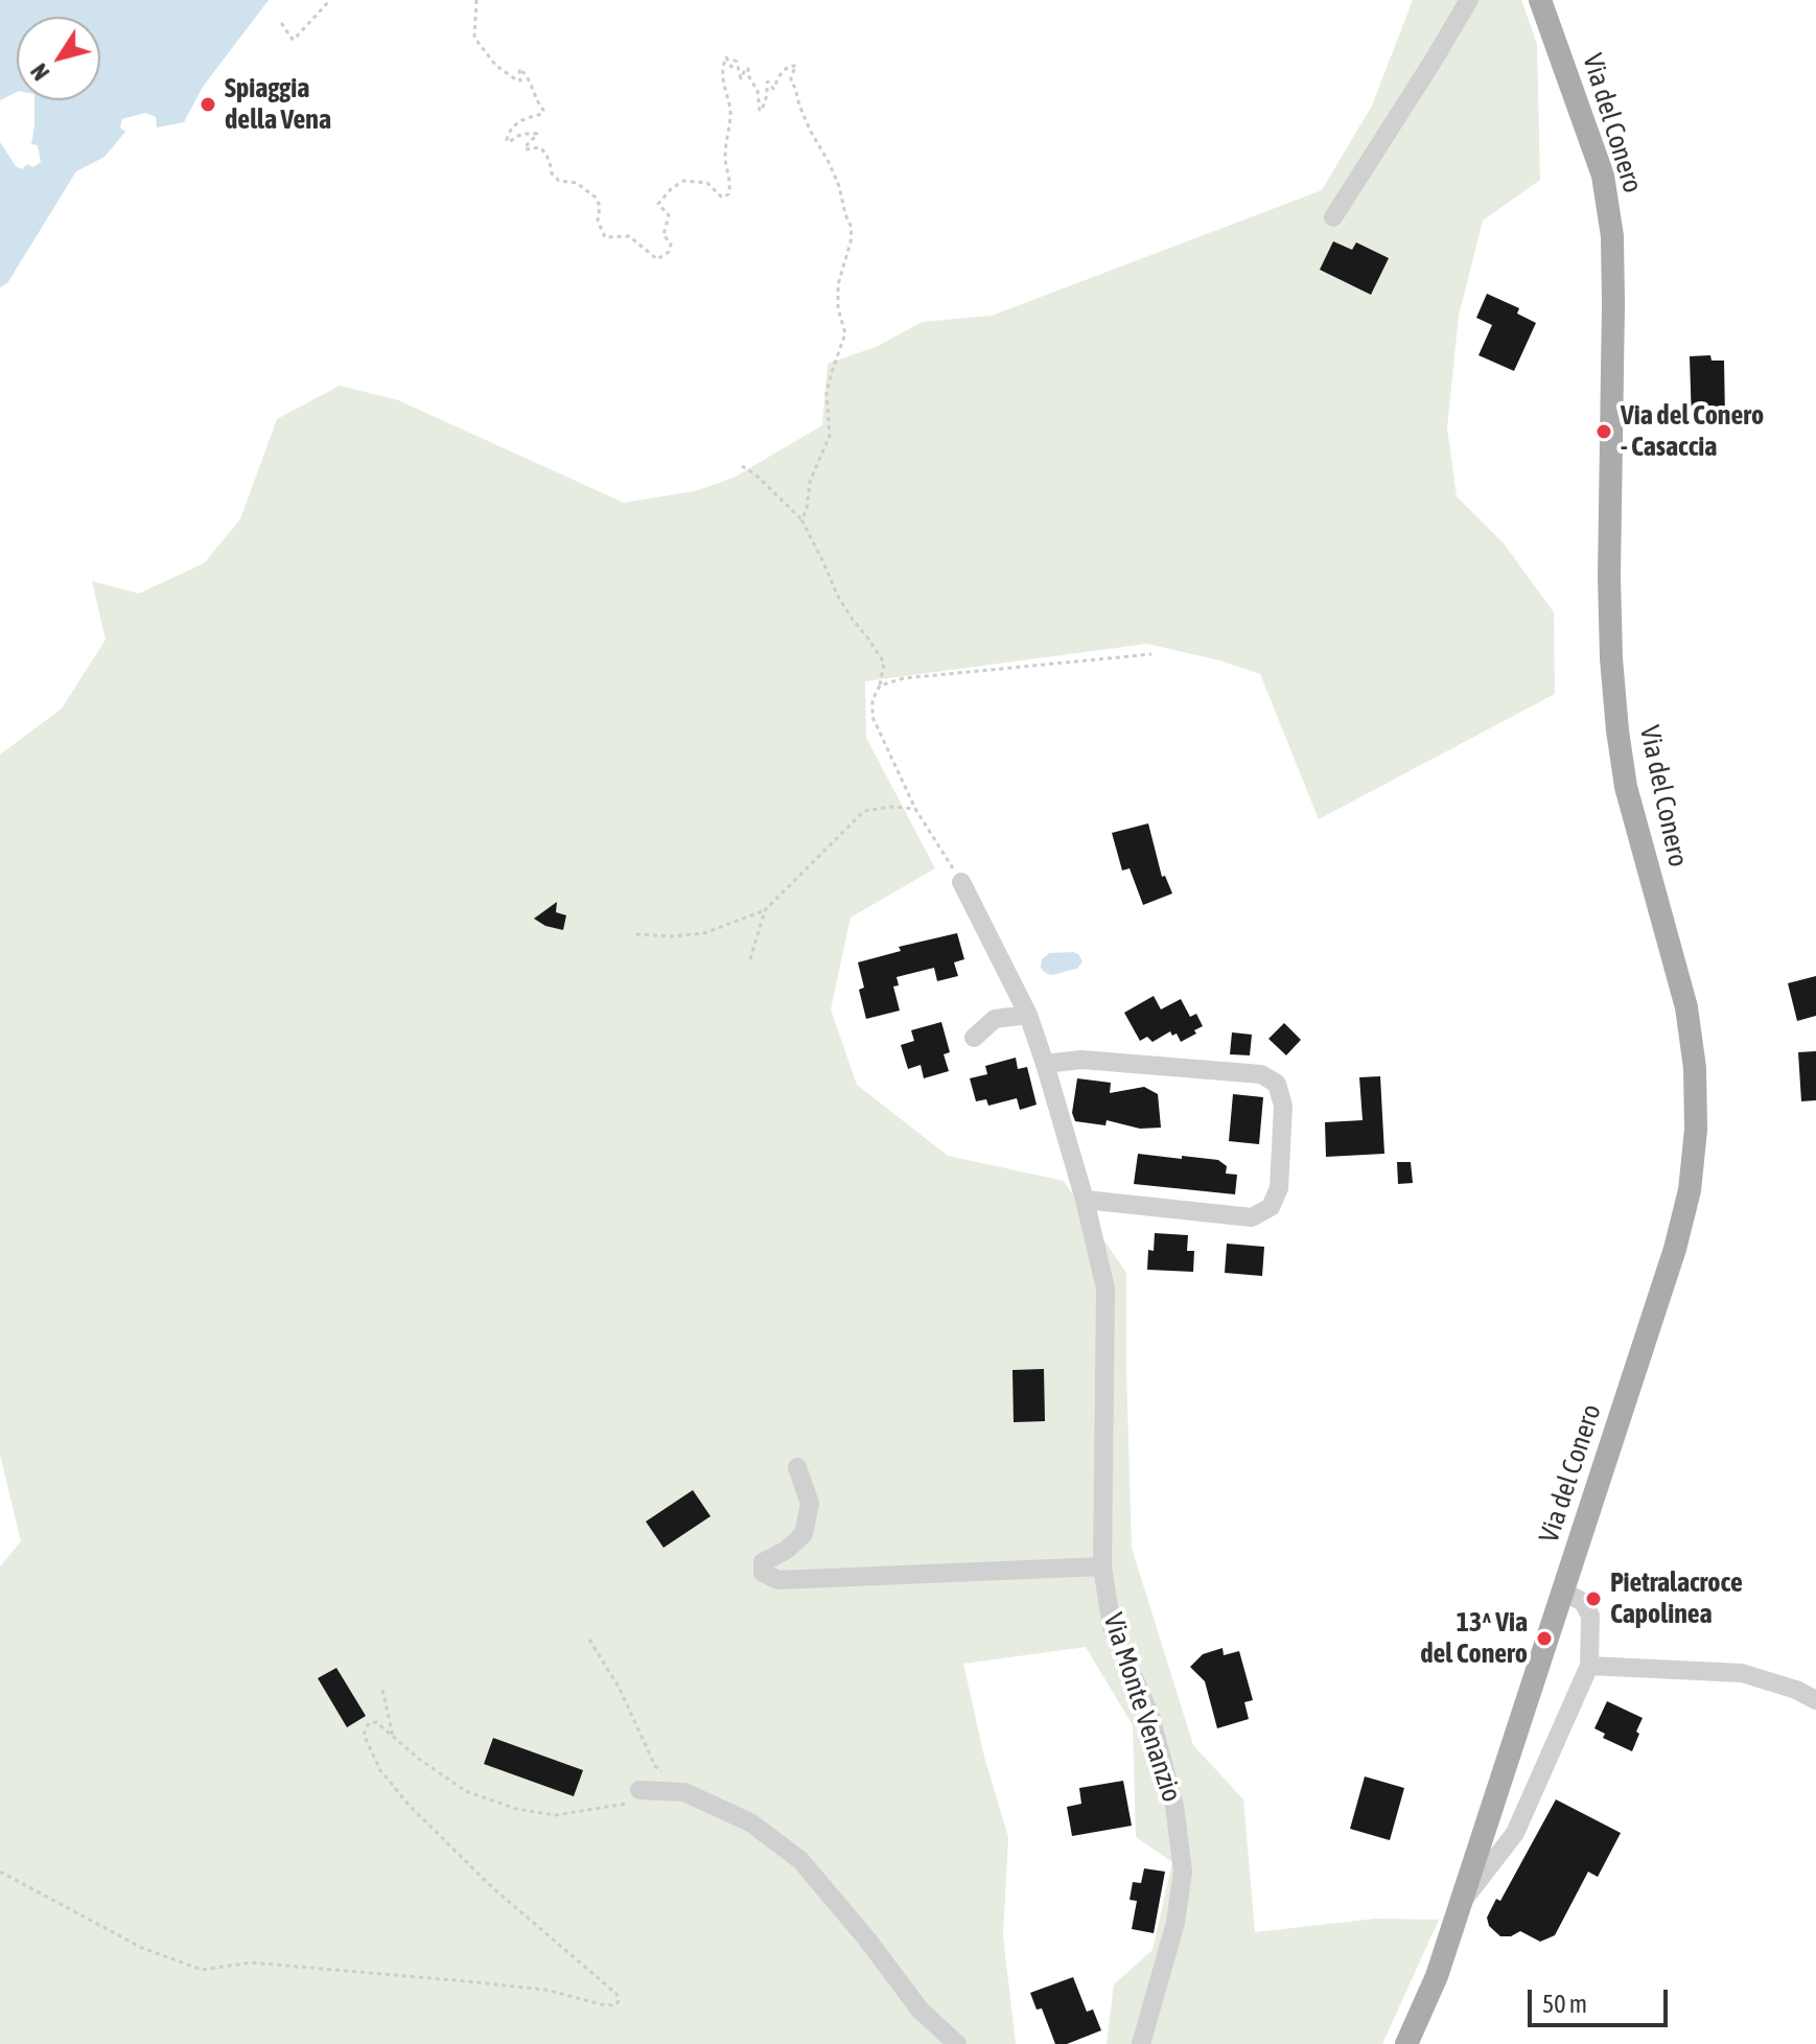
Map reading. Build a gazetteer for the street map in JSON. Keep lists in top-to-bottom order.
{
  "streets": {
    "main road": ["Via del Conero"],
    "street": ["Via Monte Venanzio"]
  },
  "places": [
    "Spiaggia della Vena",
    "Via del Conero - Casaccia",
    "Pietralacroce Capolinea",
    "13^ Via del Conero"
  ],
  "scale_bar": "50 m",
  "north": "bottom left"
}
